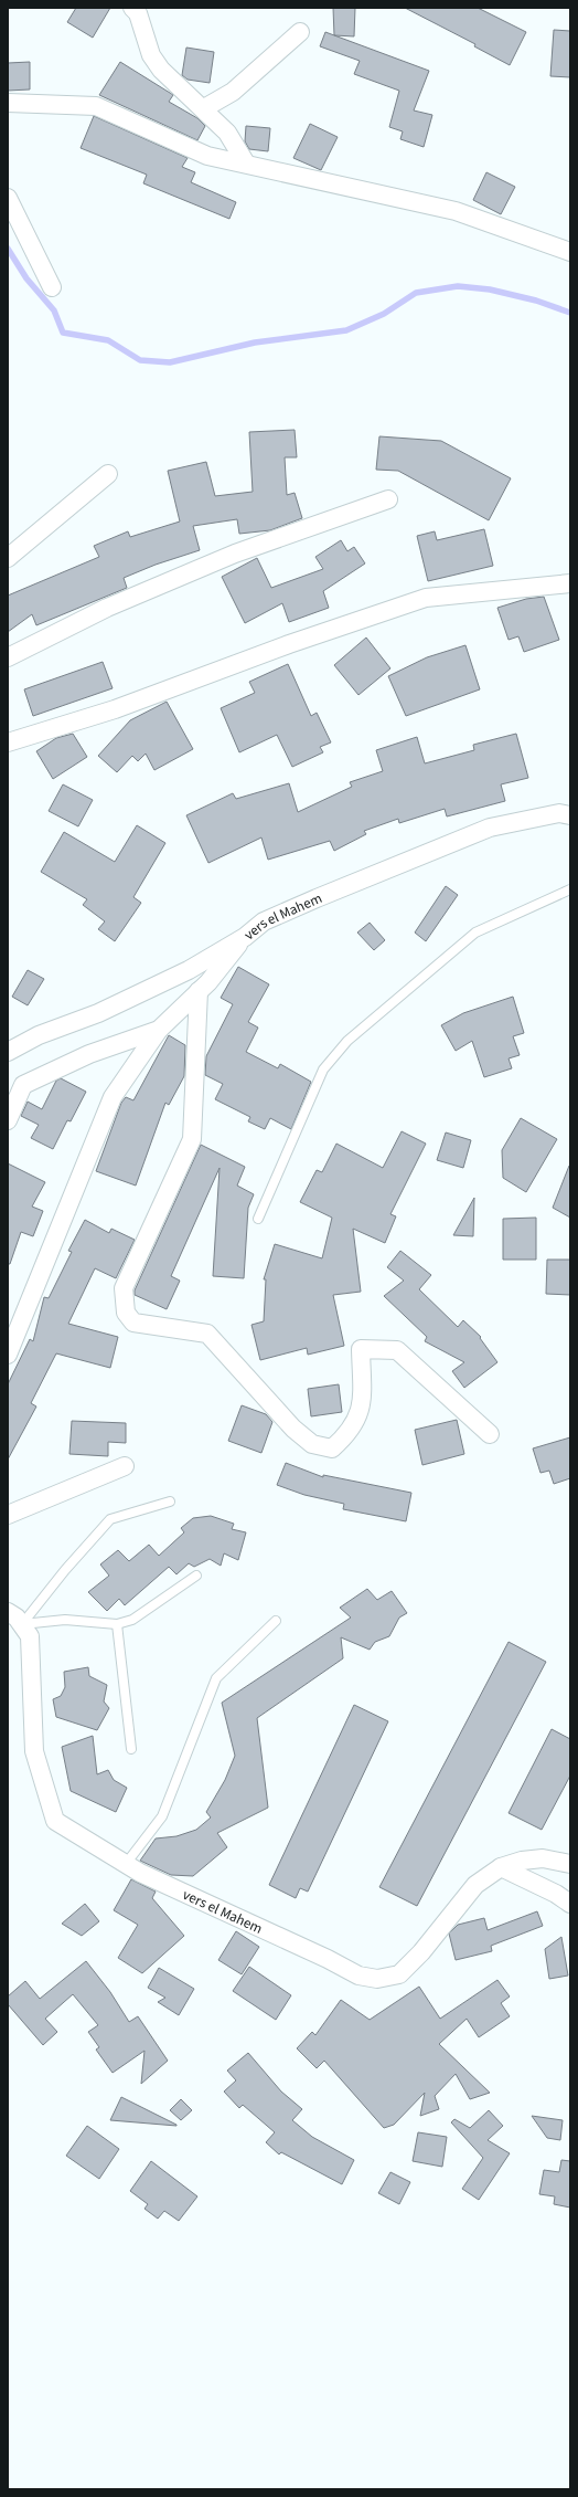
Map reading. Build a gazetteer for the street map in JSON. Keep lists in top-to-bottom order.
{
  "streets": {
    "street": ["vers el Mahem"]
  }
}
